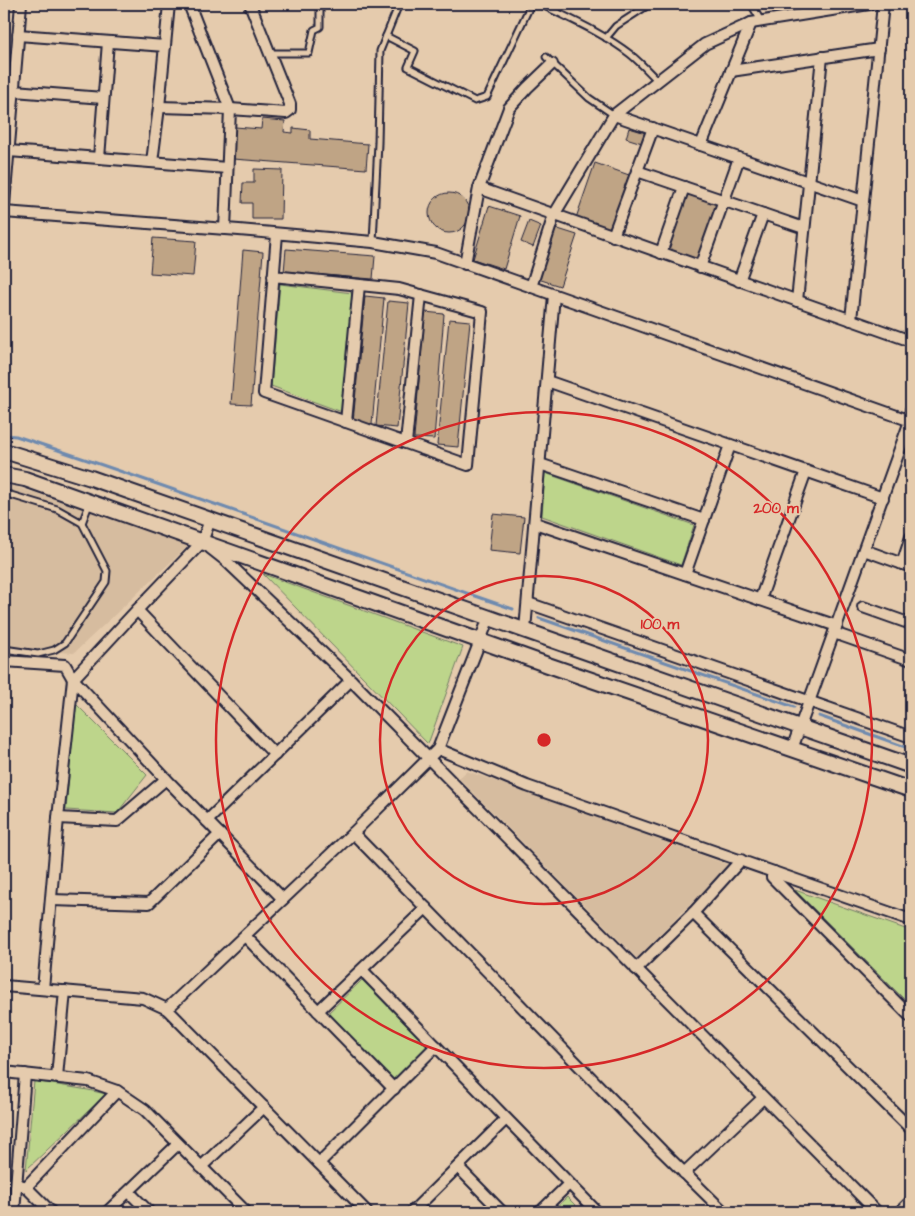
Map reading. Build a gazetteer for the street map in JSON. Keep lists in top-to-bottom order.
{
  "rings": ["200 m", "100 m"]
}
